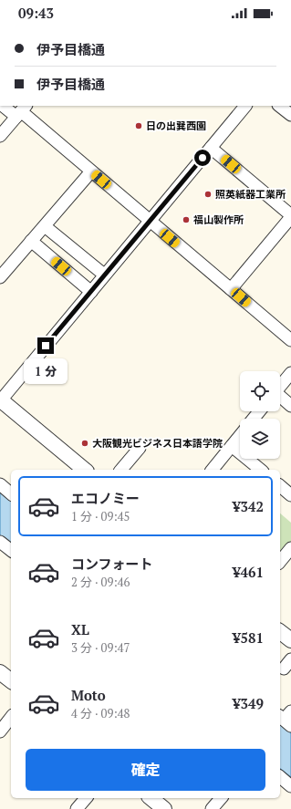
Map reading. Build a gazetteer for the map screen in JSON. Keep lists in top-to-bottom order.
{
  "places": [
    "日の出巽西園",
    "照英紙器工業所",
    "福山製作所",
    "大阪観光ビジネス日本語学院"
  ],
  "page": {
    "status": "09:43",
    "banner": ["伊予目橋通", "伊予目橋通"],
    "bubble": "1 分",
    "list": [
      {
        "name": "エコノミー",
        "note": "1 分 · 09:45",
        "value": "¥342"
      },
      {
        "name": "コンフォート",
        "note": "2 分 · 09:46",
        "value": "¥461"
      },
      {
        "name": "XL",
        "note": "3 分 · 09:47",
        "value": "¥581"
      },
      {
        "name": "Moto",
        "note": "4 分 · 09:48",
        "value": "¥349"
      }
    ],
    "buttons": "確定"
  }
}
